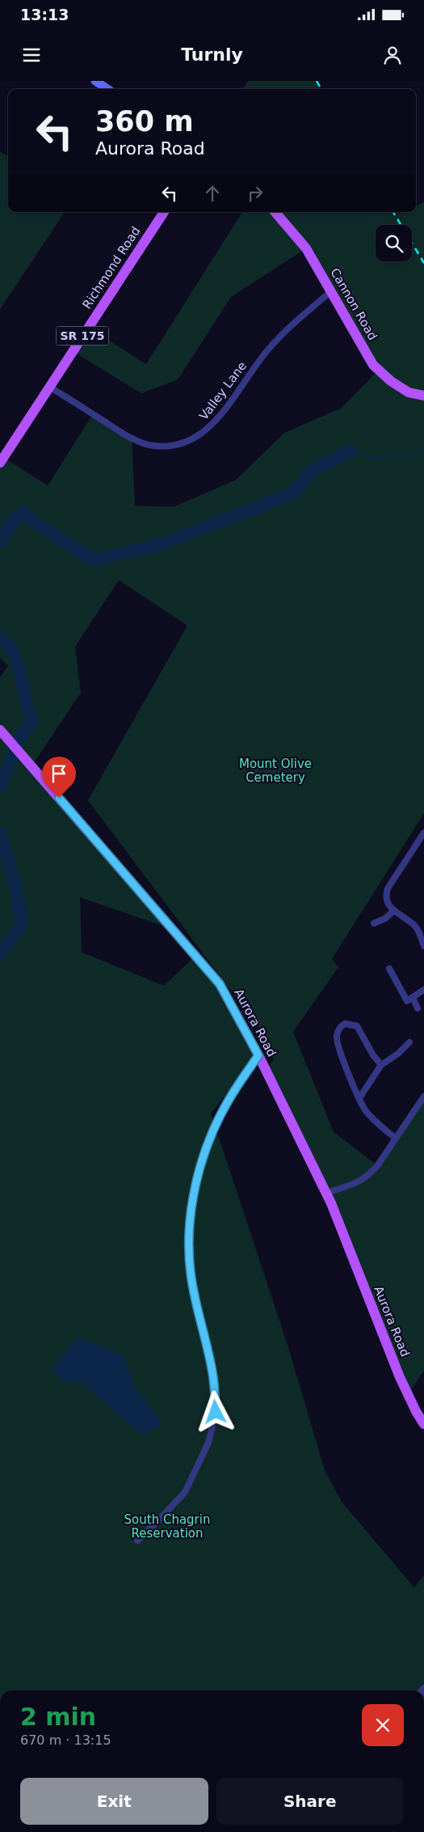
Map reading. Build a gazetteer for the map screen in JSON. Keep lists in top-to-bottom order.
{
  "streets": {
    "main road": [
      "Richmond Road",
      "Cannon Road",
      "SR 175",
      "Aurora Road"
    ],
    "street": ["Valley Lane"]
  },
  "crossings": [
    ["Richmond Road", "Valley Lane"],
    ["Cannon Road", "Valley Lane"]
  ],
  "parks": ["Mount Olive Cemetery", "South Chagrin Reservation"],
  "page": {
    "status": "13:13",
    "header": "Turnly",
    "turn": ["360 m", "Aurora Road"],
    "heading": ["2 min", "670 m · 13:15"],
    "buttons": ["Exit", "Share"]
  }
}
